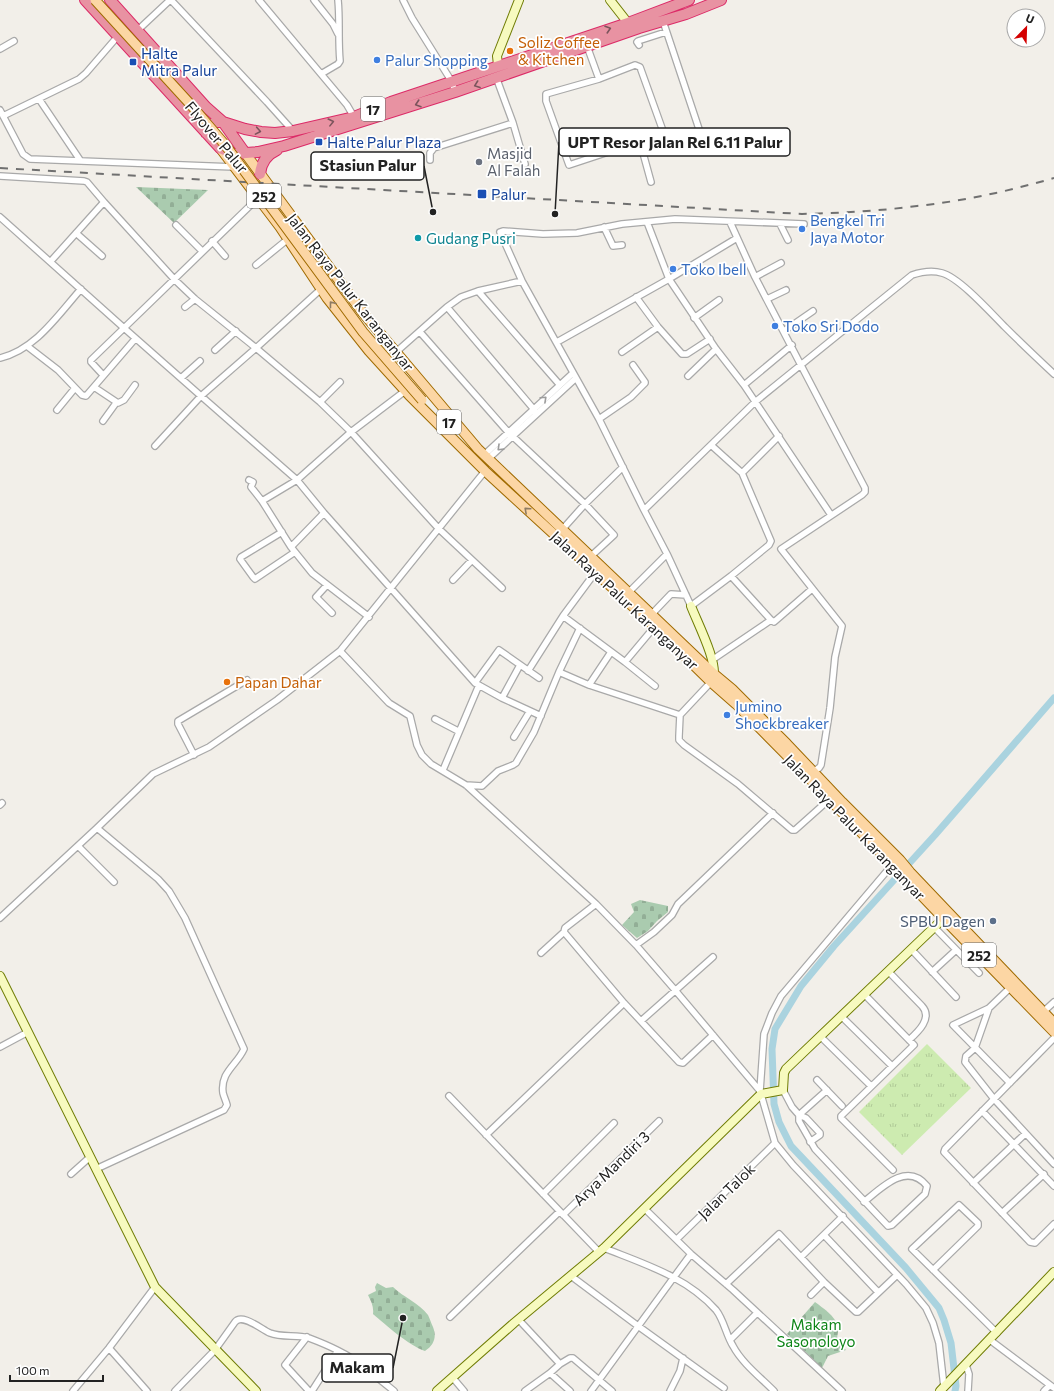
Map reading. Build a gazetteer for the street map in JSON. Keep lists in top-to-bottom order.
{
  "streets": {
    "highway": ["17"],
    "main road": ["Flyover Palur", "252", "Jalan Raya Palur Karanganyar"],
    "street": ["Arya Mandiri 3", "Jalan Talok"]
  },
  "crossings": [
    ["17", "Jalan Raya Palur Karanganyar"],
    ["Flyover Palur", "Jalan Raya Palur Karanganyar"]
  ],
  "parks": ["Makam Sasonoloyo"],
  "places": {
    "other": [
      "Soliz Coffee & Kitchen",
      "Palur Shopping",
      "Masjid Al Falah",
      "Stasiun Palur",
      "UPT Resor Jalan Rel 6.11 Palur",
      "Bengkel Tri Jaya Motor",
      "Gudang Pusri",
      "Toko Ibell",
      "Toko Sri Dodo",
      "Papan Dahar",
      "Jumino Shockbreaker",
      "SPBU Dagen",
      "Makam"
    ],
    "transit": ["Halte Mitra Palur", "Halte Palur Plaza", "Palur"]
  },
  "scale_bar": "100 m",
  "north": "top right"
}
